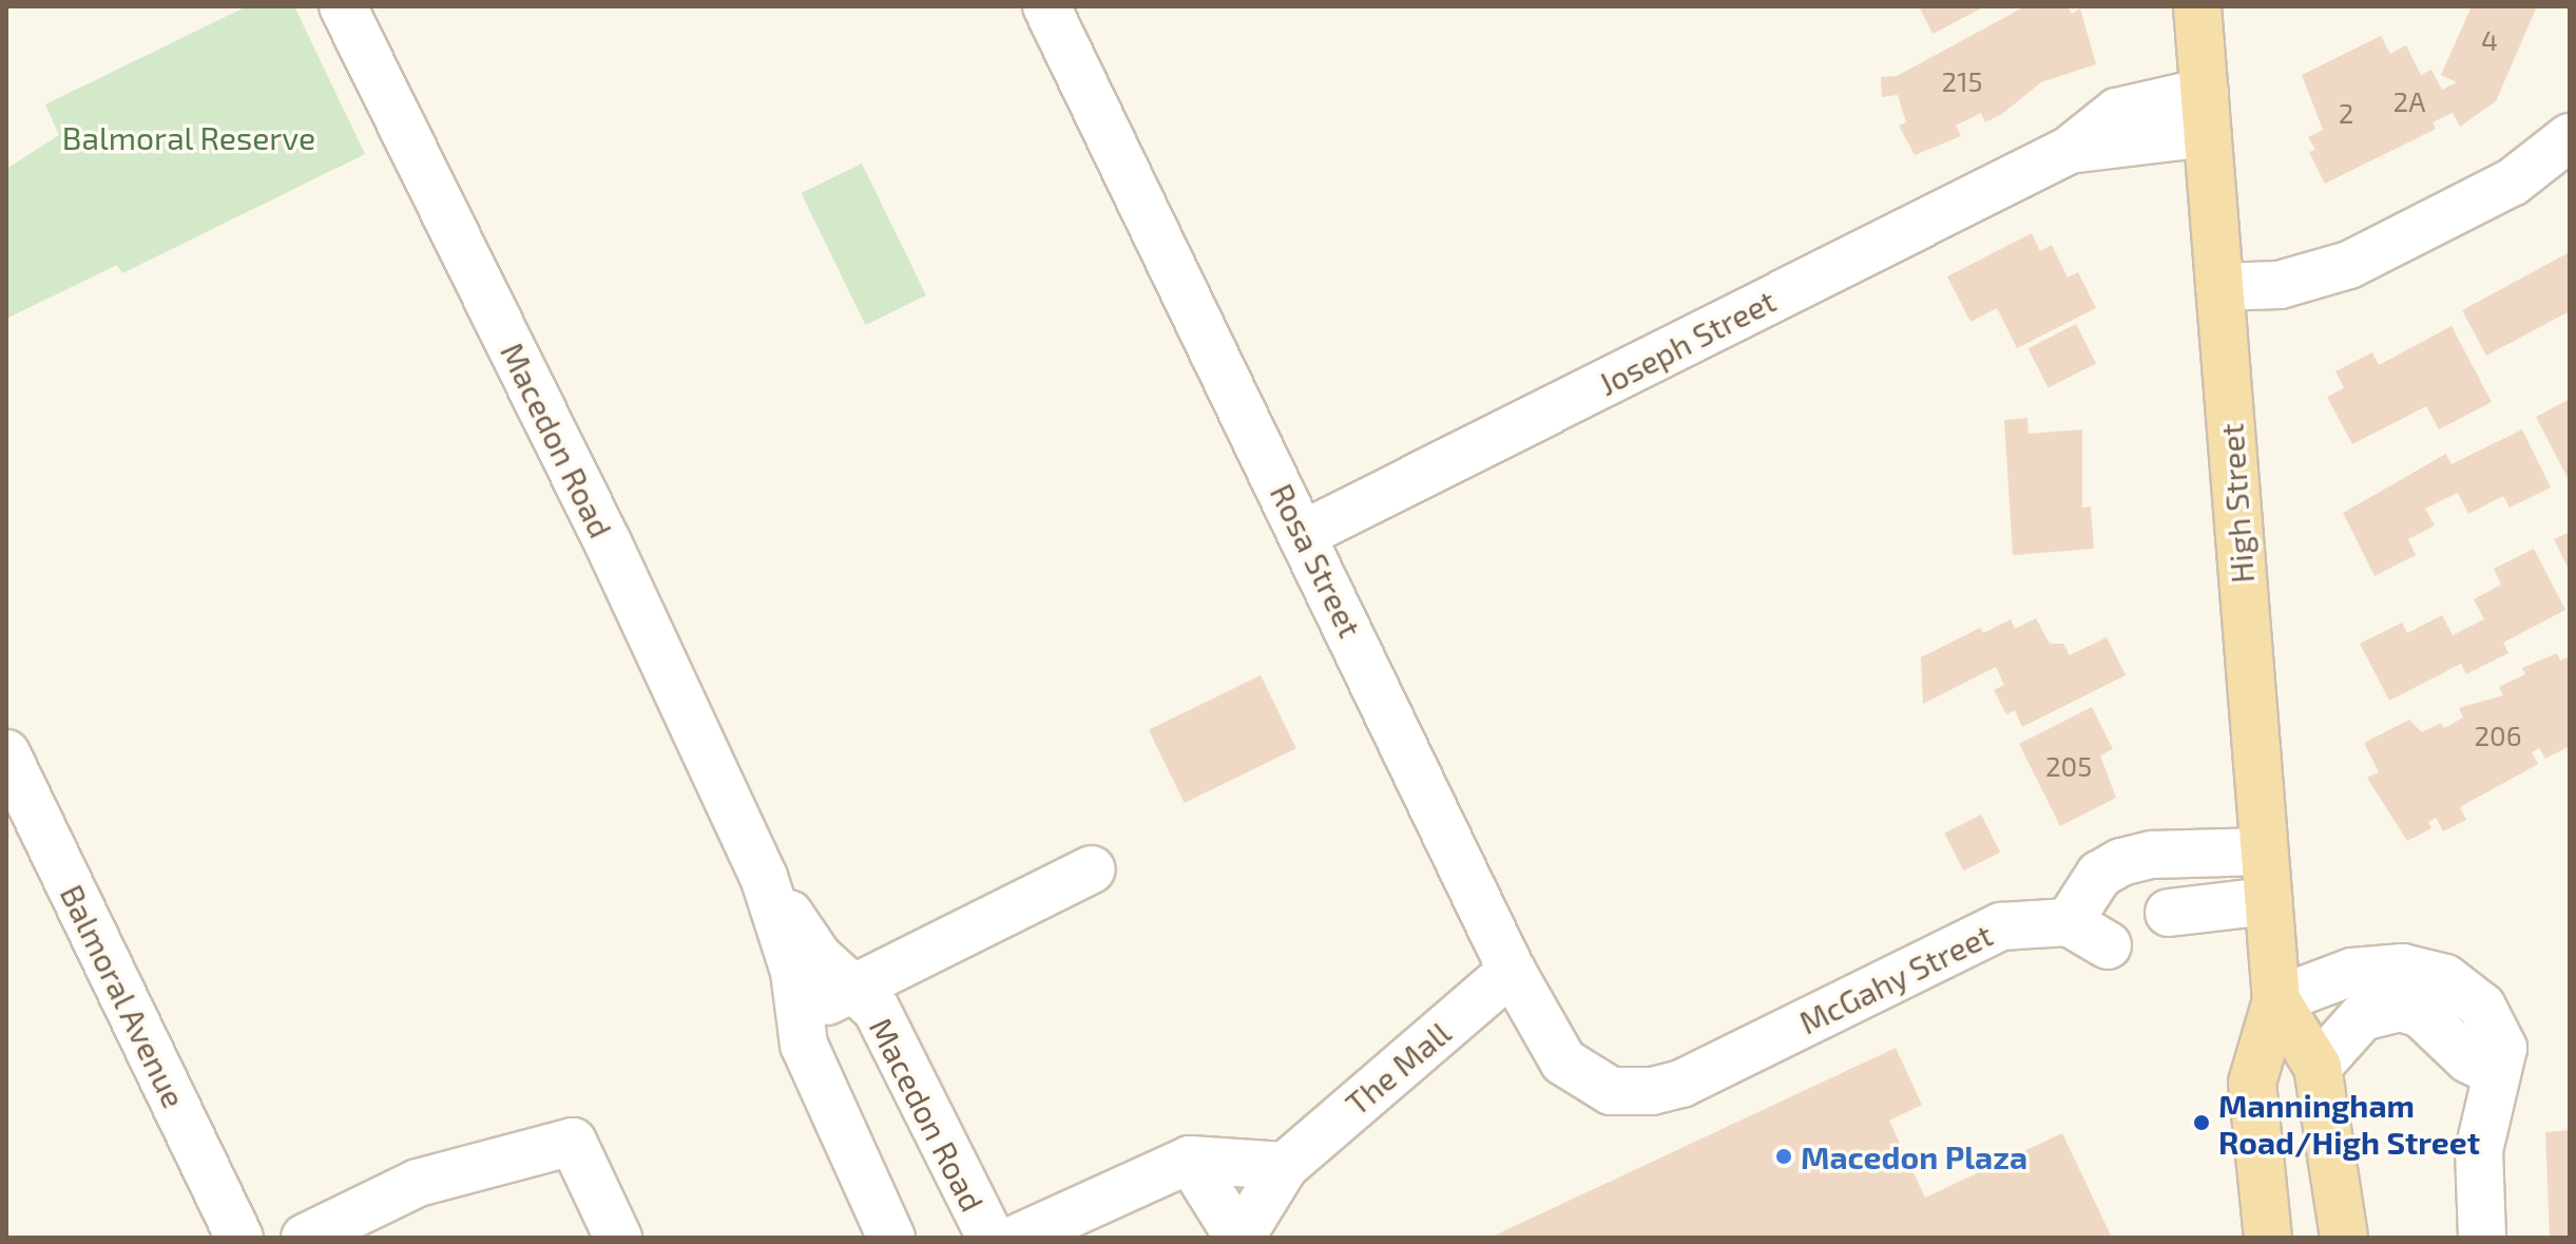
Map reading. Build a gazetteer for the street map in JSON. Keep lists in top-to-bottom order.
{
  "streets": {
    "main road": ["High Street"],
    "street": [
      "Joseph Street",
      "Macedon Road",
      "Rosa Street",
      "McGahy Street",
      "Balmoral Avenue",
      "The Mall"
    ]
  },
  "crossings": [
    ["Joseph Street", "High Street"],
    ["Joseph Street", "Rosa Street"],
    ["Rosa Street", "McGahy Street"],
    ["Rosa Street", "The Mall"]
  ],
  "parks": ["Balmoral Reserve"],
  "places": ["Manningham Road/High Street", "Macedon Plaza"],
  "house_numbers": [
    "4",
    "215",
    "2A",
    "2",
    "206",
    "205"
  ]
}
